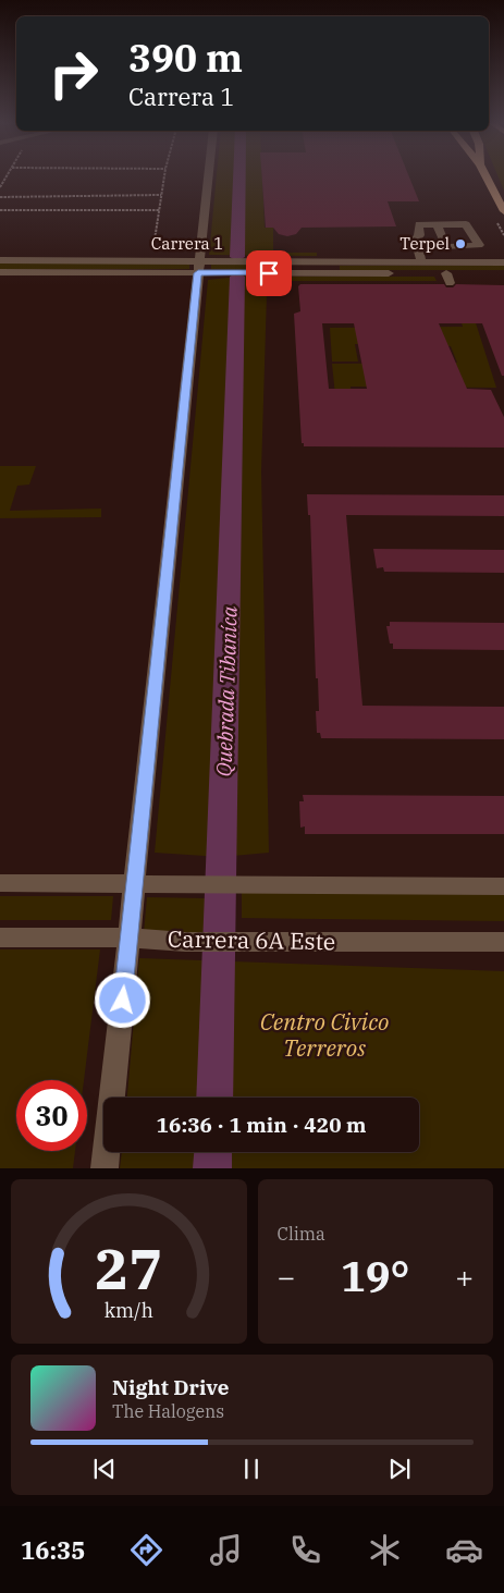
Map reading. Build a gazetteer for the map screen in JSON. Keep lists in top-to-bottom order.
{
  "streets": {
    "street": ["Carrera 1", "Carrera 6A Este"]
  },
  "water": ["Quebrada Tibaníca"],
  "parks": ["Centro Civico Terreros"],
  "places": ["Terpel"],
  "page": {
    "turn": ["390 m", "Carrera 1"],
    "limit": "30",
    "trip": "16:36 · 1 min · 420 m",
    "tile": "Clima",
    "heat": ["−", "19°", "+"],
    "song": ["Night Drive", "The Halogens"],
    "tabs": "16:35",
    "gauge": ["27", "km/h"]
  }
}
